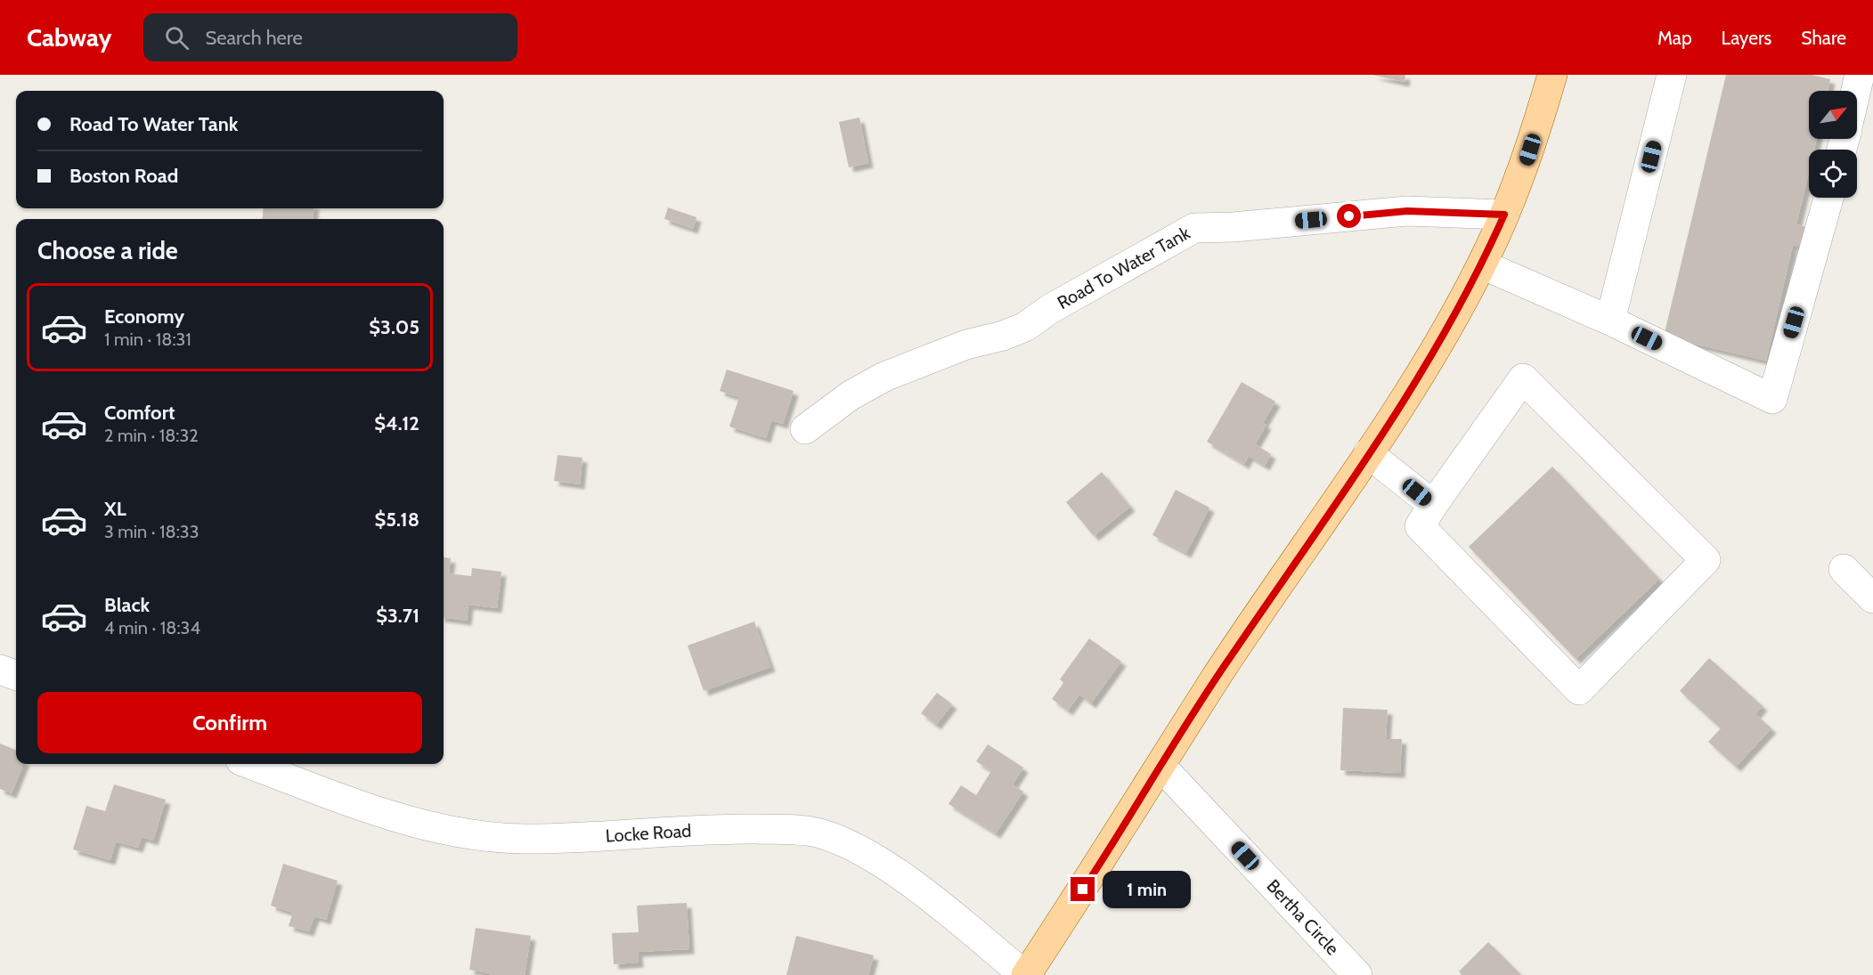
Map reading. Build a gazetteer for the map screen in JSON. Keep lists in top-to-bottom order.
{
  "streets": {
    "street": ["Road To Water Tank", "Locke Road", "Bertha Circle"]
  },
  "north": "top right",
  "page": {
    "header": "Cabway",
    "search": "Search here",
    "nav": ["Map", "Layers", "Share"],
    "banner": ["Road To Water Tank", "Boston Road"],
    "heading": "Choose a ride",
    "list": [
      {
        "name": "Economy",
        "note": "1 min · 18:31",
        "value": "$3.05"
      },
      {
        "name": "Comfort",
        "note": "2 min · 18:32",
        "value": "$4.12"
      },
      {
        "name": "XL",
        "note": "3 min · 18:33",
        "value": "$5.18"
      },
      {
        "name": "Black",
        "note": "4 min · 18:34",
        "value": "$3.71"
      }
    ],
    "buttons": "Confirm",
    "bubble": "1 min"
  }
}
